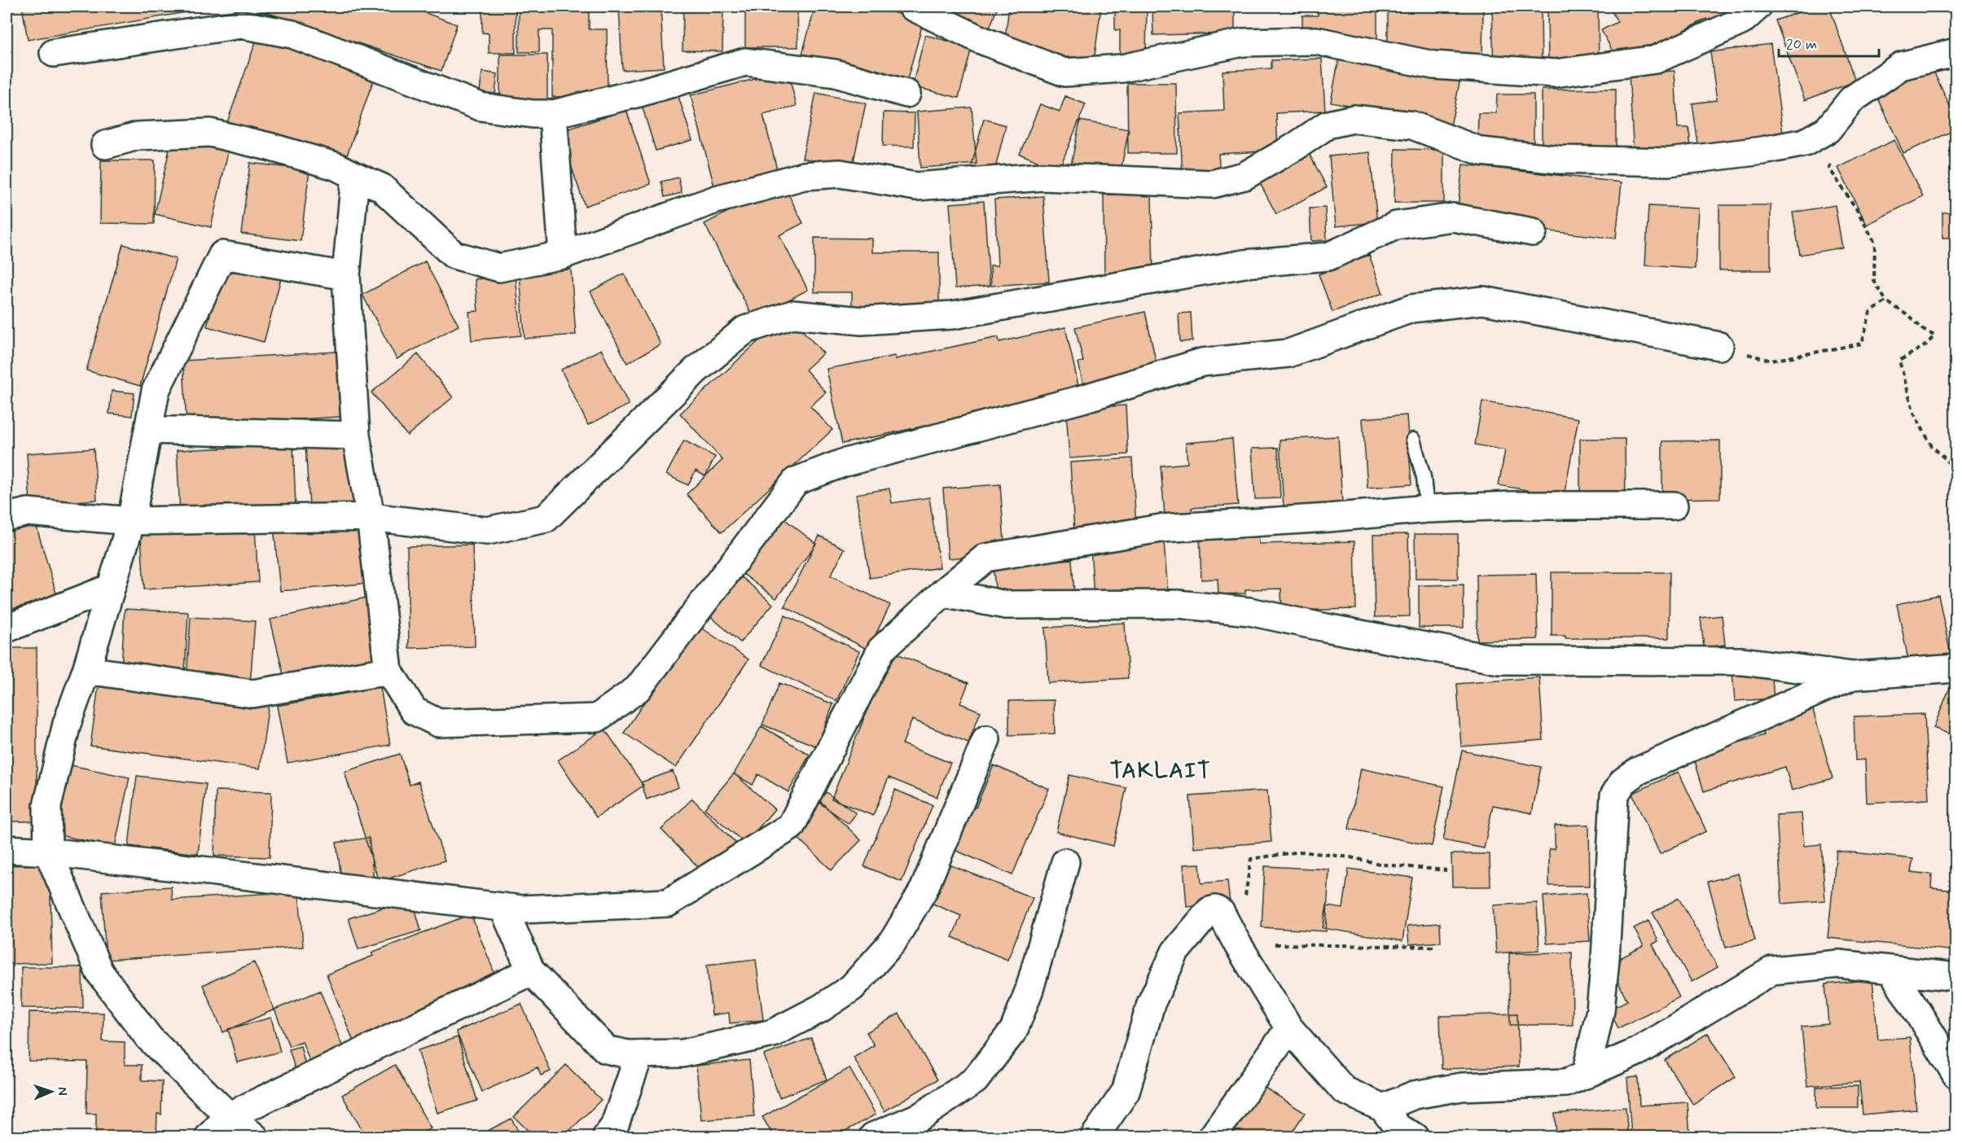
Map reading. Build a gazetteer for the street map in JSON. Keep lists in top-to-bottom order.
{
  "districts": ["TAKLAIT"],
  "scale_bar": "20 m",
  "north": "right"
}
